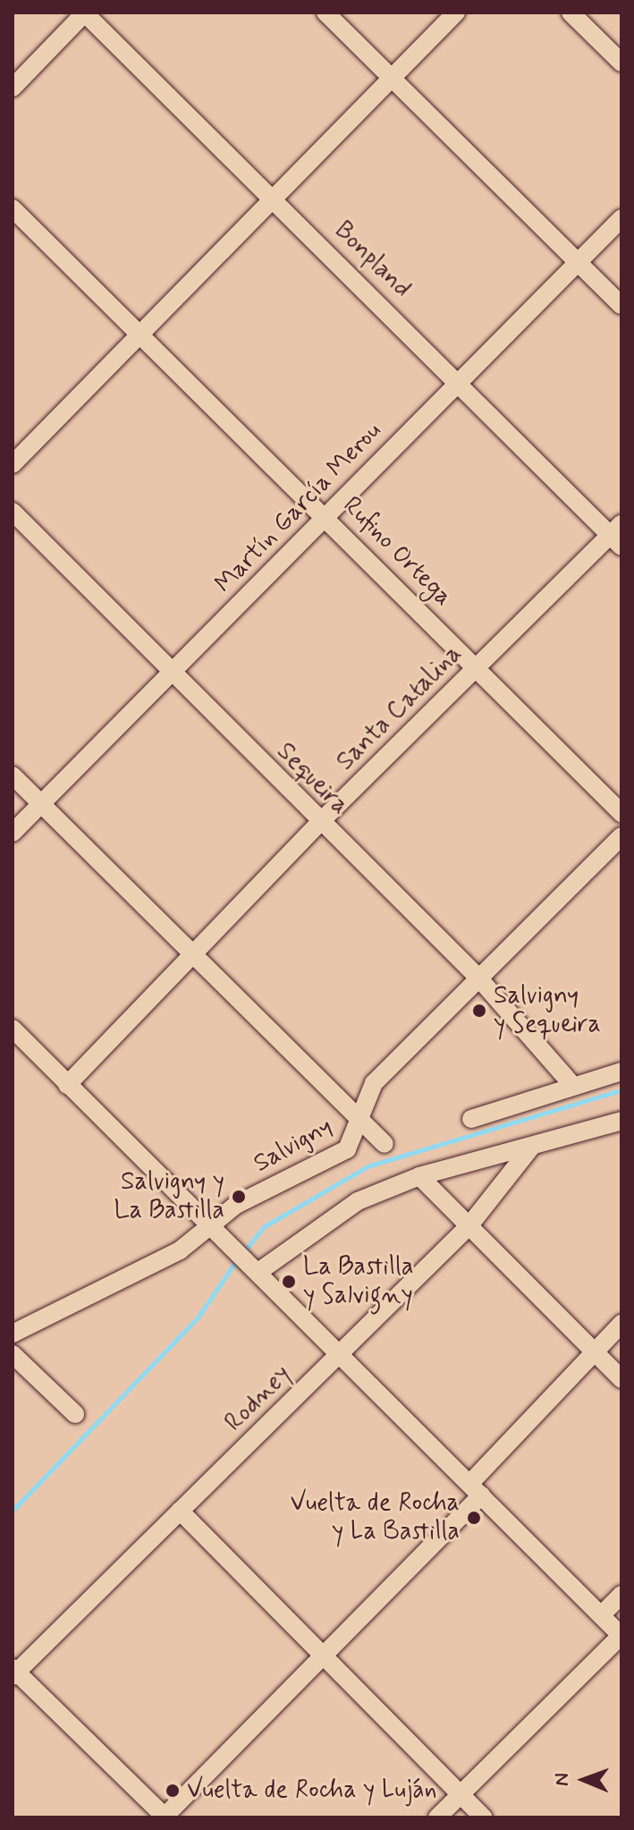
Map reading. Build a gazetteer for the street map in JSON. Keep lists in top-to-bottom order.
{
  "streets": {
    "street": [
      "Bonpland",
      "Martín García Merou",
      "Rufino Ortega",
      "Santa Catalina",
      "Sequeira",
      "Salvigny",
      "Rodney"
    ]
  },
  "crossings": [
    ["Bonpland", "Martín García Merou"],
    ["Bonpland", "Santa Catalina"],
    ["Martín García Merou", "Rufino Ortega"],
    ["Martín García Merou", "Sequeira"],
    ["Rufino Ortega", "Santa Catalina"],
    ["Santa Catalina", "Sequeira"],
    ["Sequeira", "Salvigny"]
  ],
  "places": [
    "Salvigny y Sequeira",
    "Salvigny y La Bastilla",
    "La Bastilla y Salvigny",
    "Vuelta de Rocha y La Bastilla",
    "Vuelta de Rocha y Luján"
  ],
  "north": "left"
}
